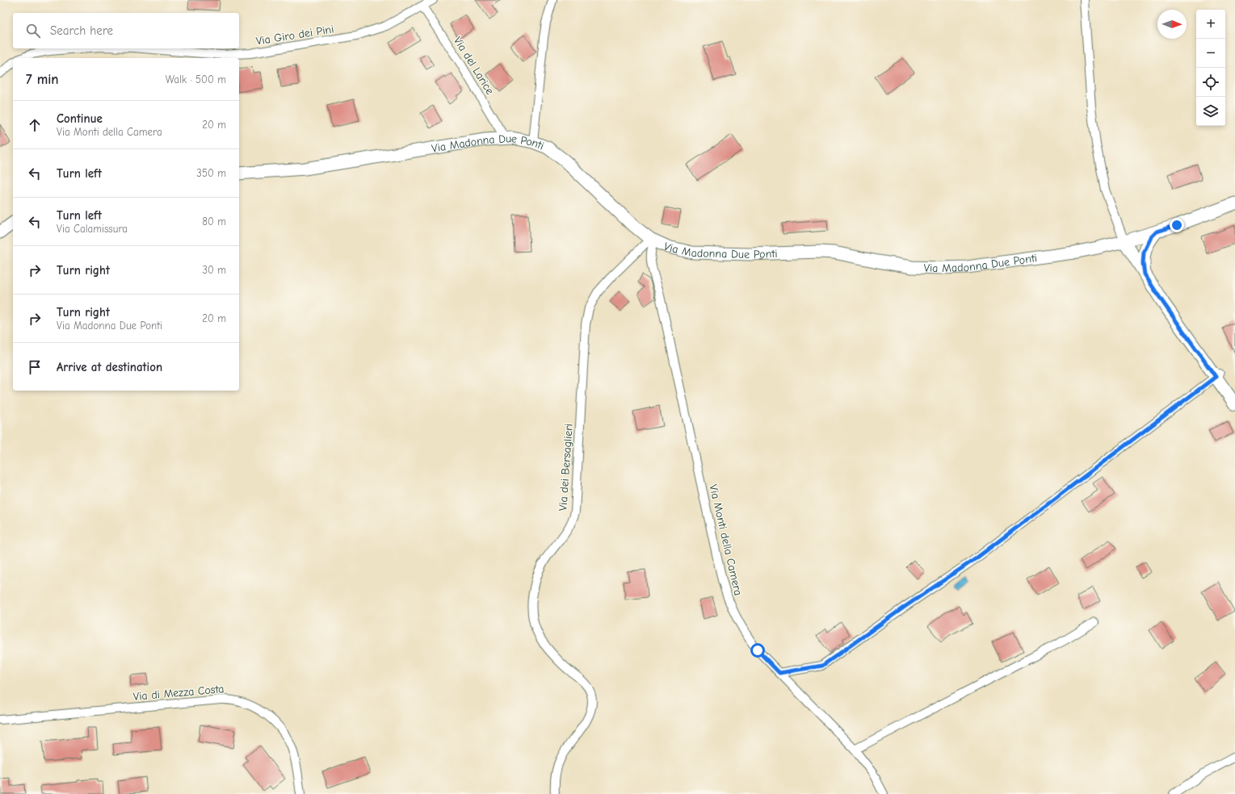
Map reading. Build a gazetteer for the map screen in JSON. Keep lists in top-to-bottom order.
{
  "streets": {
    "main road": ["Via Madonna Due Ponti"],
    "street": [
      "Via Giro dei Pini",
      "Via del Larice",
      "Via dei Bersaglieri",
      "Via Monti della Camera",
      "Via di Mezza Costa"
    ]
  },
  "crossings": [
    ["Via Giro dei Pini", "Via del Larice"],
    ["Via del Larice", "Via Madonna Due Ponti"],
    ["Via Madonna Due Ponti", "Via dei Bersaglieri"],
    ["Via Madonna Due Ponti", "Via Monti della Camera"],
    ["Via dei Bersaglieri", "Via Monti della Camera"]
  ],
  "north": "right",
  "page": {
    "map_buttons": ["+", "−"],
    "search": "Search here",
    "heading": ["7 min", "Walk · 500 m"],
    "list": [
      ["Continue", "Via Monti della Camera", "20 m"],
      ["Turn left", "350 m"],
      ["Turn left", "Via Calamissura", "80 m"],
      ["Turn right", "30 m"],
      ["Turn right", "Via Madonna Due Ponti", "20 m"],
      "Arrive at destination"
    ]
  }
}
